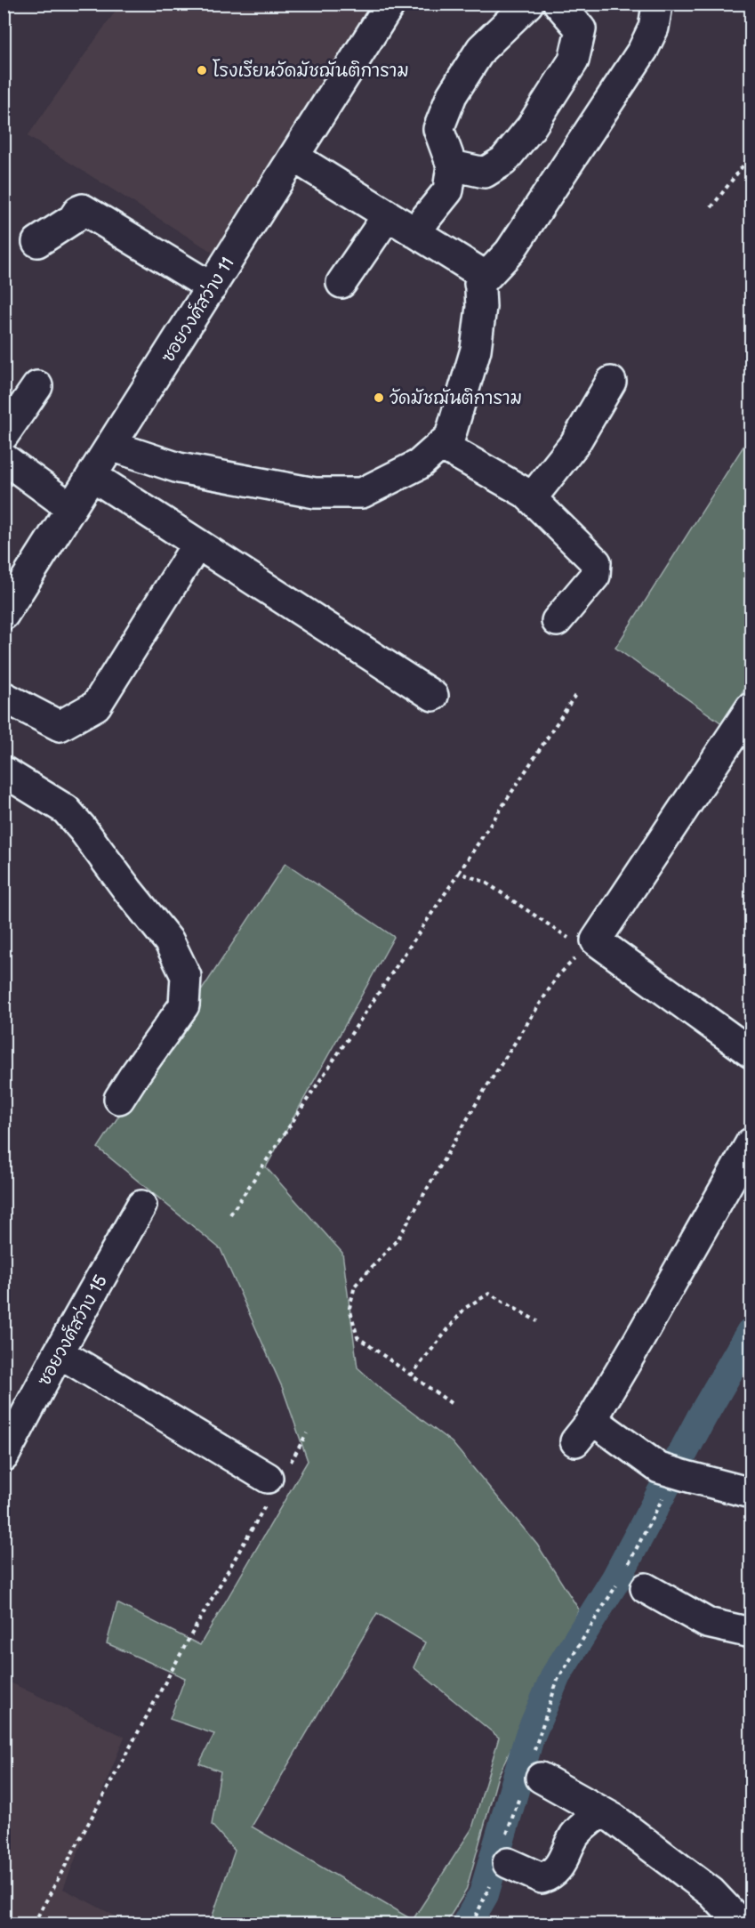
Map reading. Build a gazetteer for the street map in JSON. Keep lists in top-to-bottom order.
{
  "streets": {
    "street": ["ซอยวงศ์สว่าง 11", "ซอยวงศ์สว่าง 15"]
  },
  "places": ["โรงเรียนวัดมัชฌันติการาม", "วัดมัชฌันติการาม"]
}
